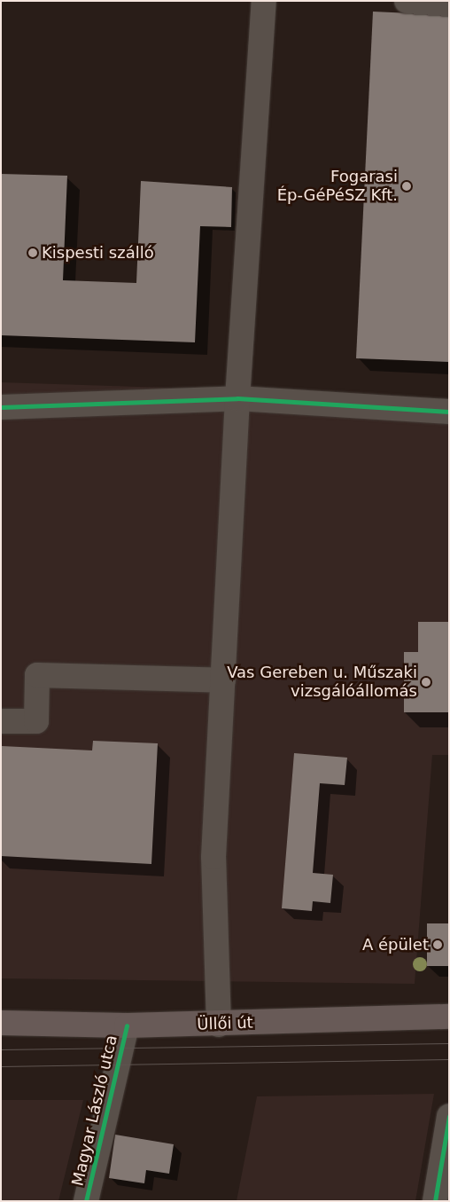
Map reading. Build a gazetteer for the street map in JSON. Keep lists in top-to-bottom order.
{
  "streets": {
    "main road": ["Üllői út"],
    "street": ["Magyar László utca"]
  },
  "crossings": [
    ["Üllői út", "Magyar László utca"]
  ],
  "places": [
    "Fogarasi Ép-GéPéSZ Kft.",
    "Kispesti szálló",
    "Vas Gereben u. Műszaki vizsgálóállomás",
    "A épület"
  ]
}
